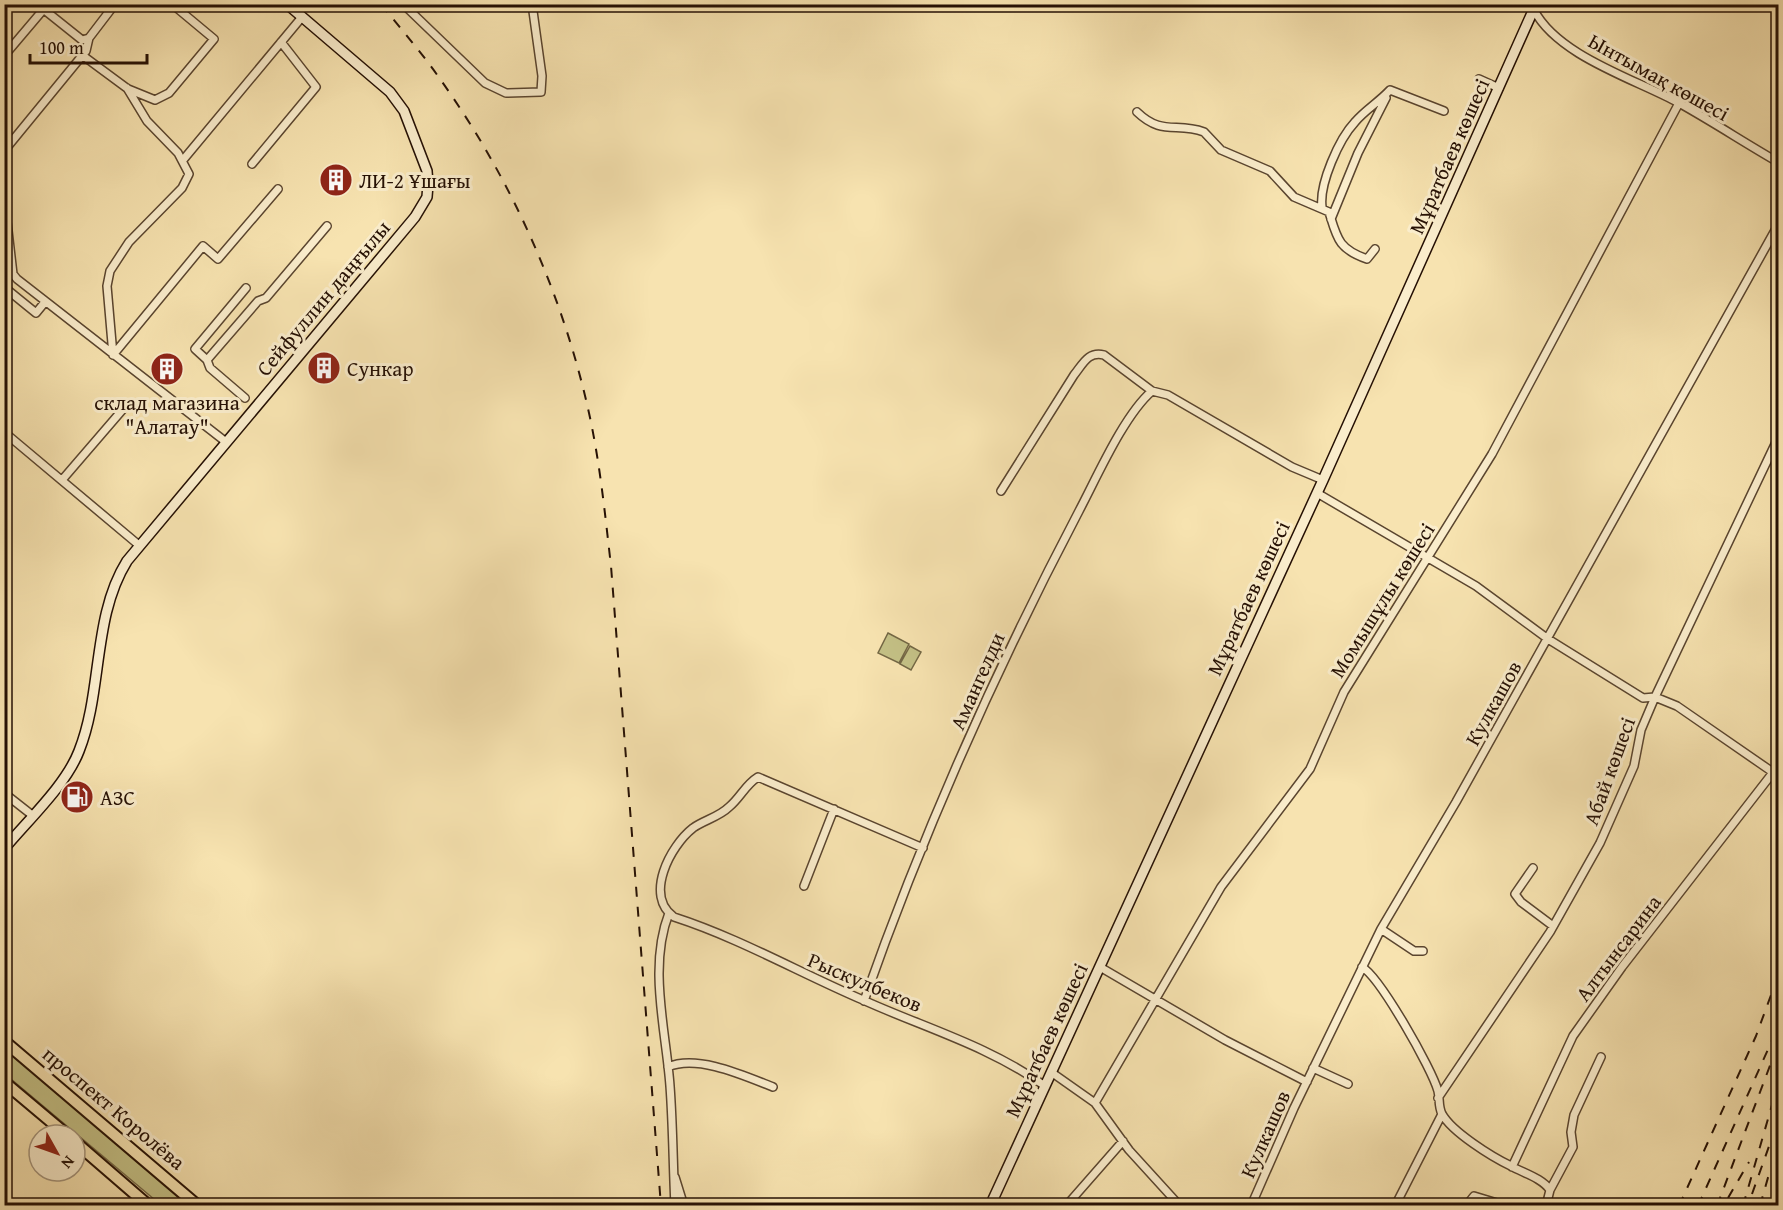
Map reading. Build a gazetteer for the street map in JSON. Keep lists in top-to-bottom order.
{
  "streets": {
    "main road": ["проспект Королёва"],
    "street": [
      "Ынтымақ көшесі",
      "Мұратбаев көшесі",
      "Сейфуллин даңғылы",
      "Момышұлы көшесі",
      "Амангелди",
      "Кулкашов",
      "Абай көшесі",
      "Алтынсарина",
      "Рыскулбеков"
    ]
  },
  "crossings": [
    ["Ынтымақ көшесі", "Мұратбаев көшесі"],
    ["Ынтымақ көшесі", "Момышұлы көшесі"],
    ["Мұратбаев көшесі", "Рыскулбеков"],
    ["Амангелди", "Рыскулбеков"]
  ],
  "places": {
    "building": ["ЛИ-2 Ұшағы", "Сункар", "склад магазина \"Алатау\""],
    "fuel station": ["АЗС"]
  },
  "scale_bar": "100 m",
  "north": "bottom right"
}
